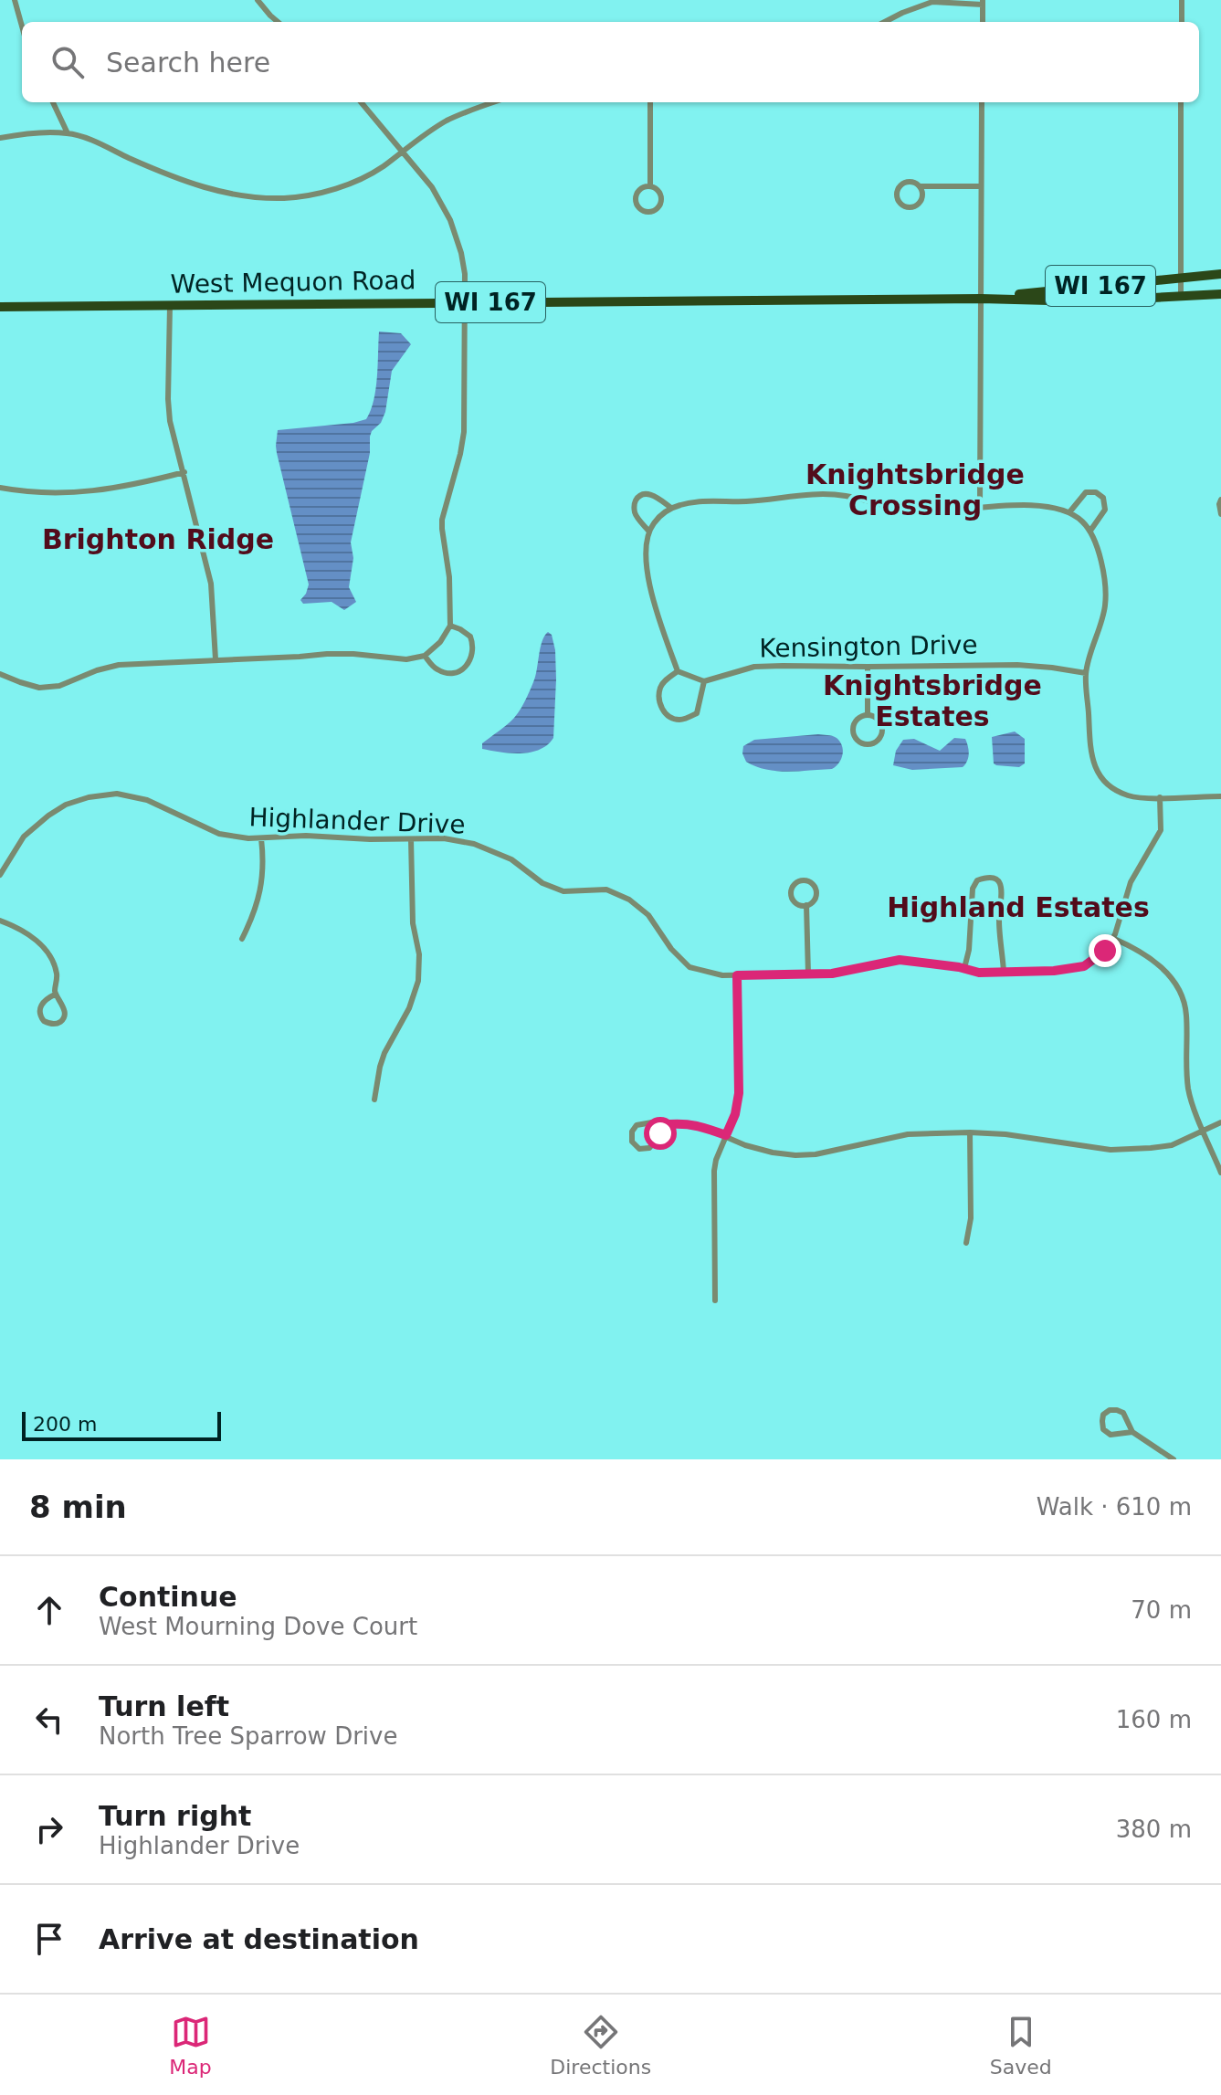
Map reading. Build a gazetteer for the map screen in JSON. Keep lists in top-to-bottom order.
{
  "streets": {
    "main road": ["West Mequon Road", "WI 167"],
    "street": ["Kensington Drive", "Highlander Drive"]
  },
  "districts": [
    "Knightsbridge Crossing",
    "Brighton Ridge",
    "Knightsbridge Estates",
    "Highland Estates"
  ],
  "scale_bar": "200 m",
  "page": {
    "search": "Search here",
    "scale": "200 m",
    "heading": ["8 min", "Walk · 610 m"],
    "list": [
      ["Continue", "West Mourning Dove Court", "70 m"],
      ["Turn left", "North Tree Sparrow Drive", "160 m"],
      ["Turn right", "Highlander Drive", "380 m"],
      "Arrive at destination"
    ],
    "nav": ["Map", "Directions", "Saved"]
  }
}
